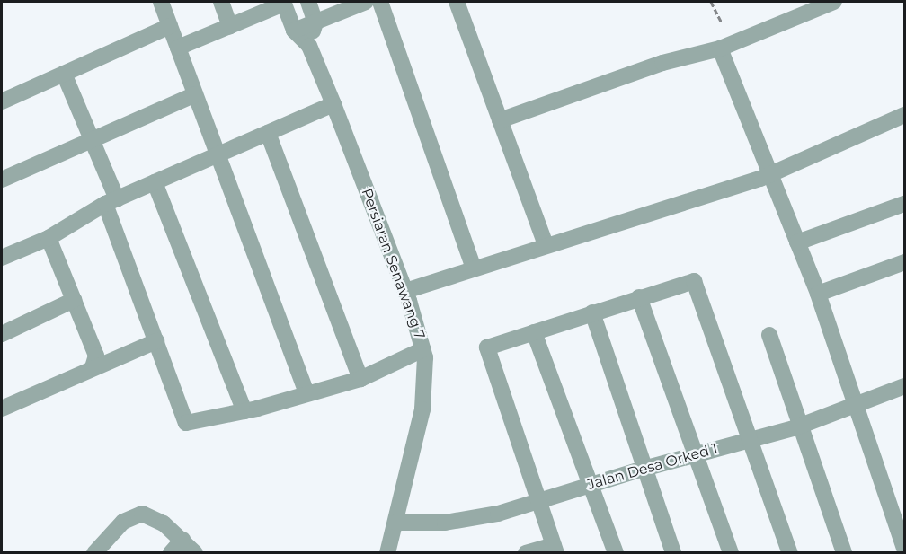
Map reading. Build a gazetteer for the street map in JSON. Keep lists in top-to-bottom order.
{
  "streets": {
    "street": ["Persiaran Senawang 7", "Jalan Desa Orked 1"]
  },
  "crossings": [
    ["Persiaran Senawang 7", "Jalan Desa Orked 1"]
  ]
}
